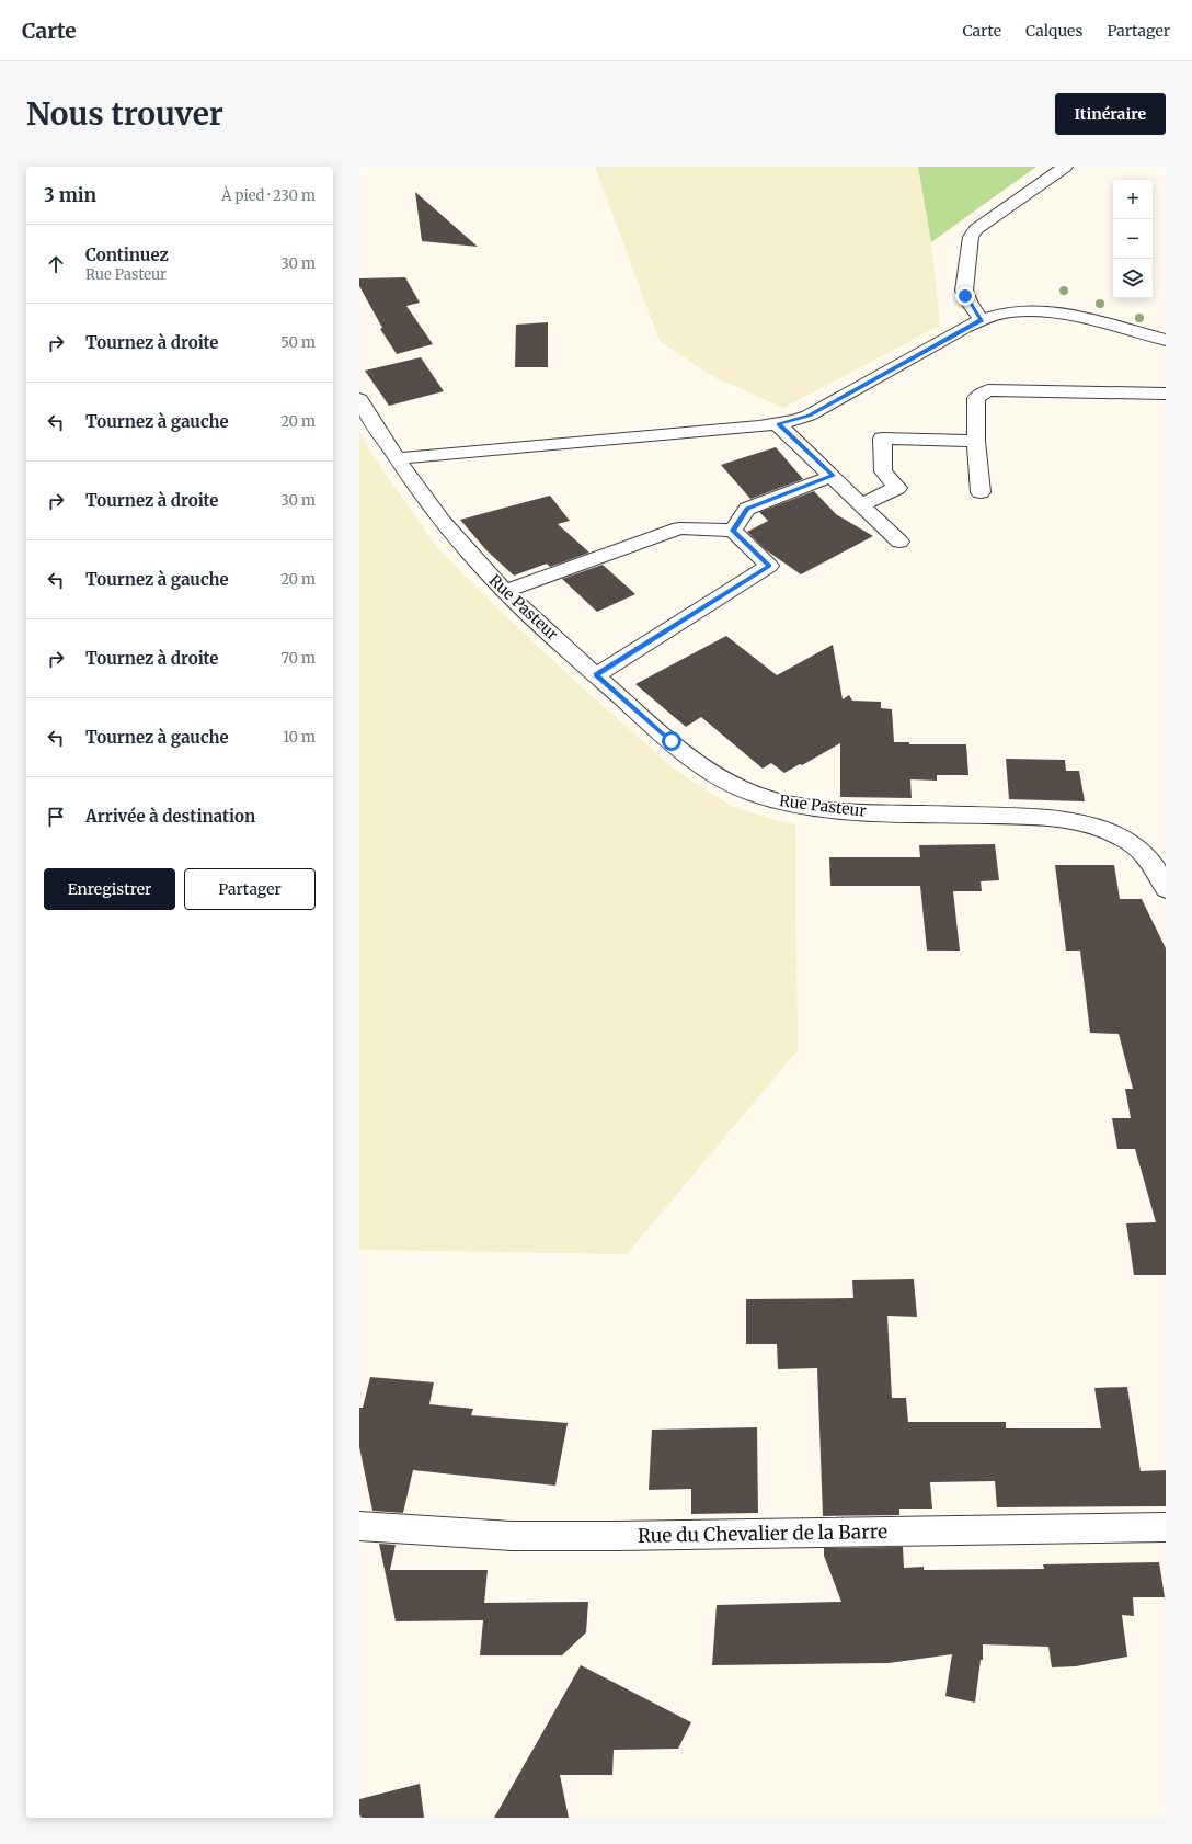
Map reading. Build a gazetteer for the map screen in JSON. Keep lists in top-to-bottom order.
{
  "streets": {
    "street": ["Rue Pasteur", "Rue du Chevalier de la Barre"]
  },
  "page": {
    "header": "Carte",
    "nav": ["Carte", "Calques", "Partager"],
    "buttons": [
      "Itinéraire",
      ["Enregistrer", "Partager"]
    ],
    "title": "Nous trouver",
    "heading": ["3 min", "À pied · 230 m"],
    "map_buttons": ["+", "−"],
    "list": [
      ["Continuez", "Rue Pasteur", "30 m"],
      ["Tournez à droite", "50 m"],
      ["Tournez à gauche", "20 m"],
      ["Tournez à droite", "30 m"],
      ["Tournez à gauche", "20 m"],
      ["Tournez à droite", "70 m"],
      ["Tournez à gauche", "10 m"],
      "Arrivée à destination"
    ]
  }
}
